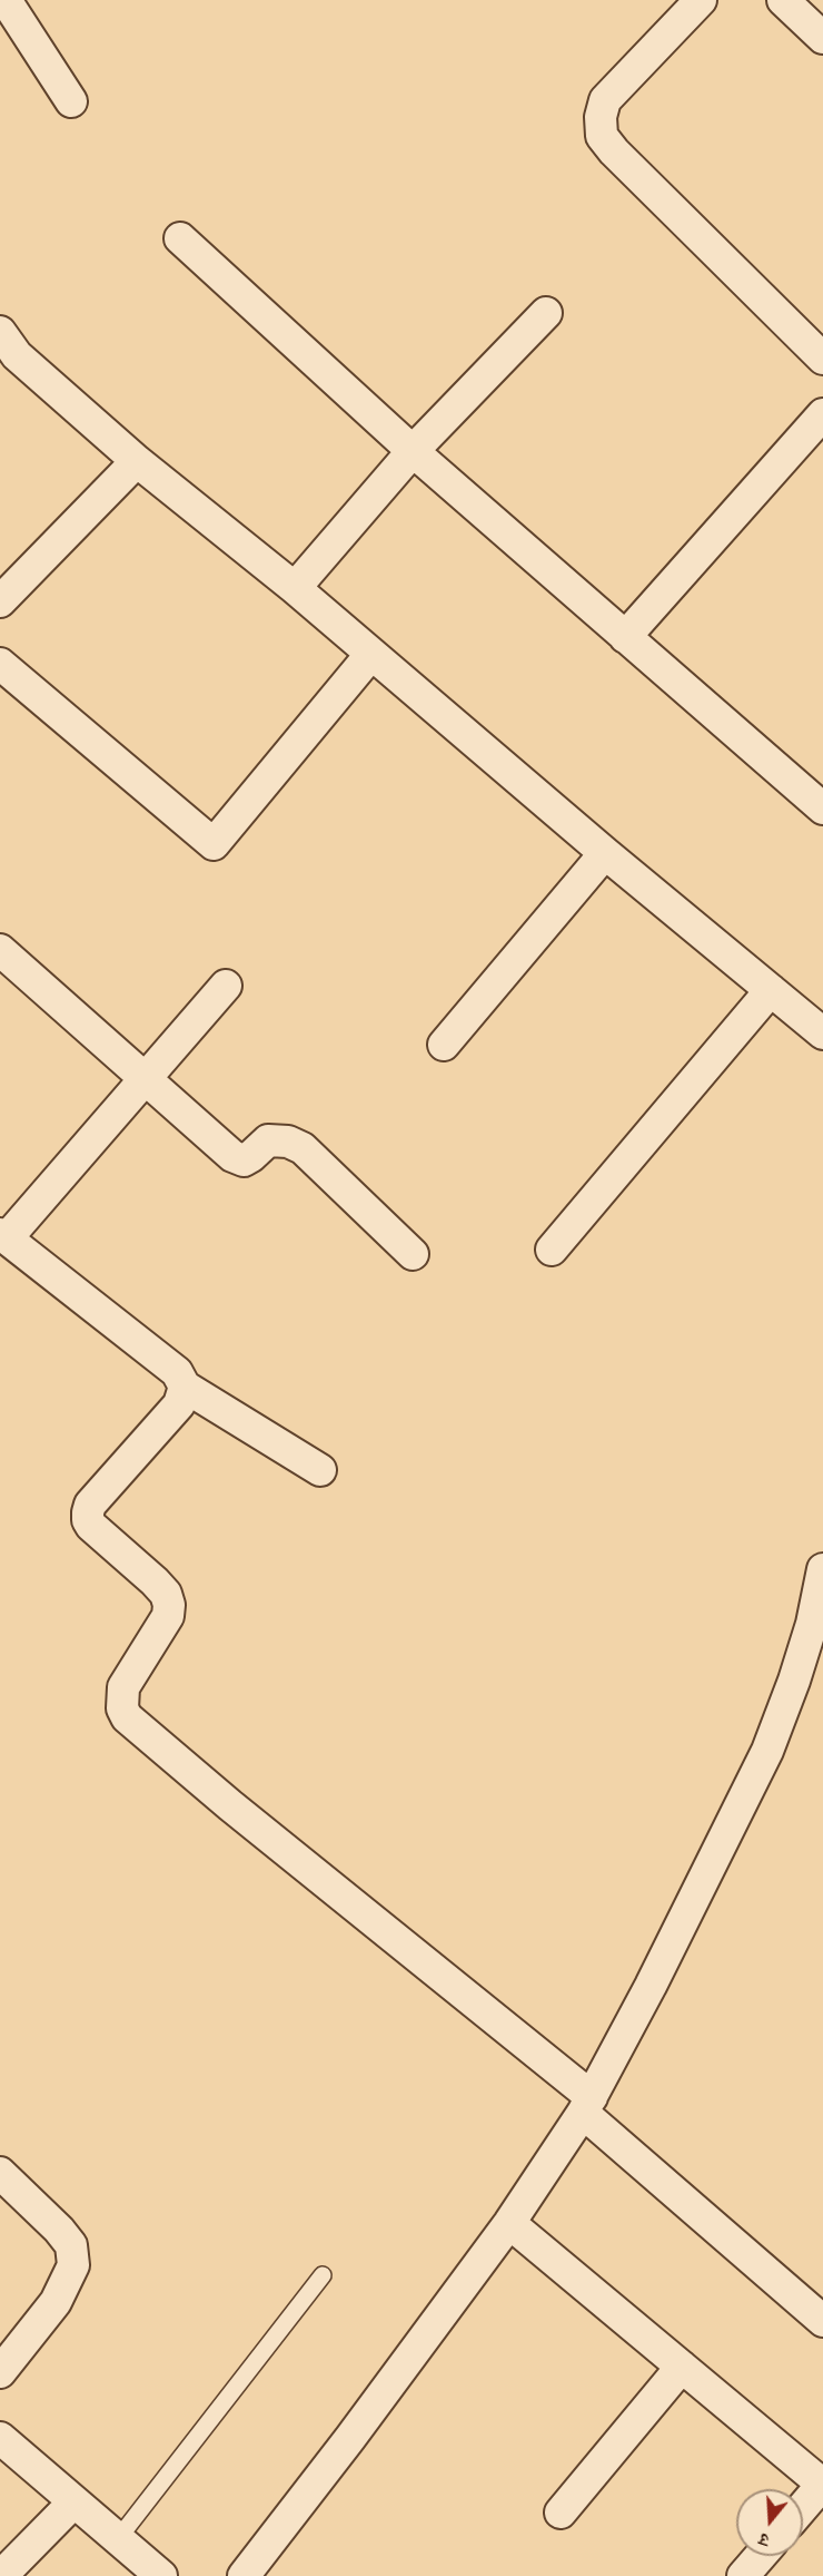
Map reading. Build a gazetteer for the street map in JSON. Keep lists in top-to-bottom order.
{
  "north": "bottom"
}
